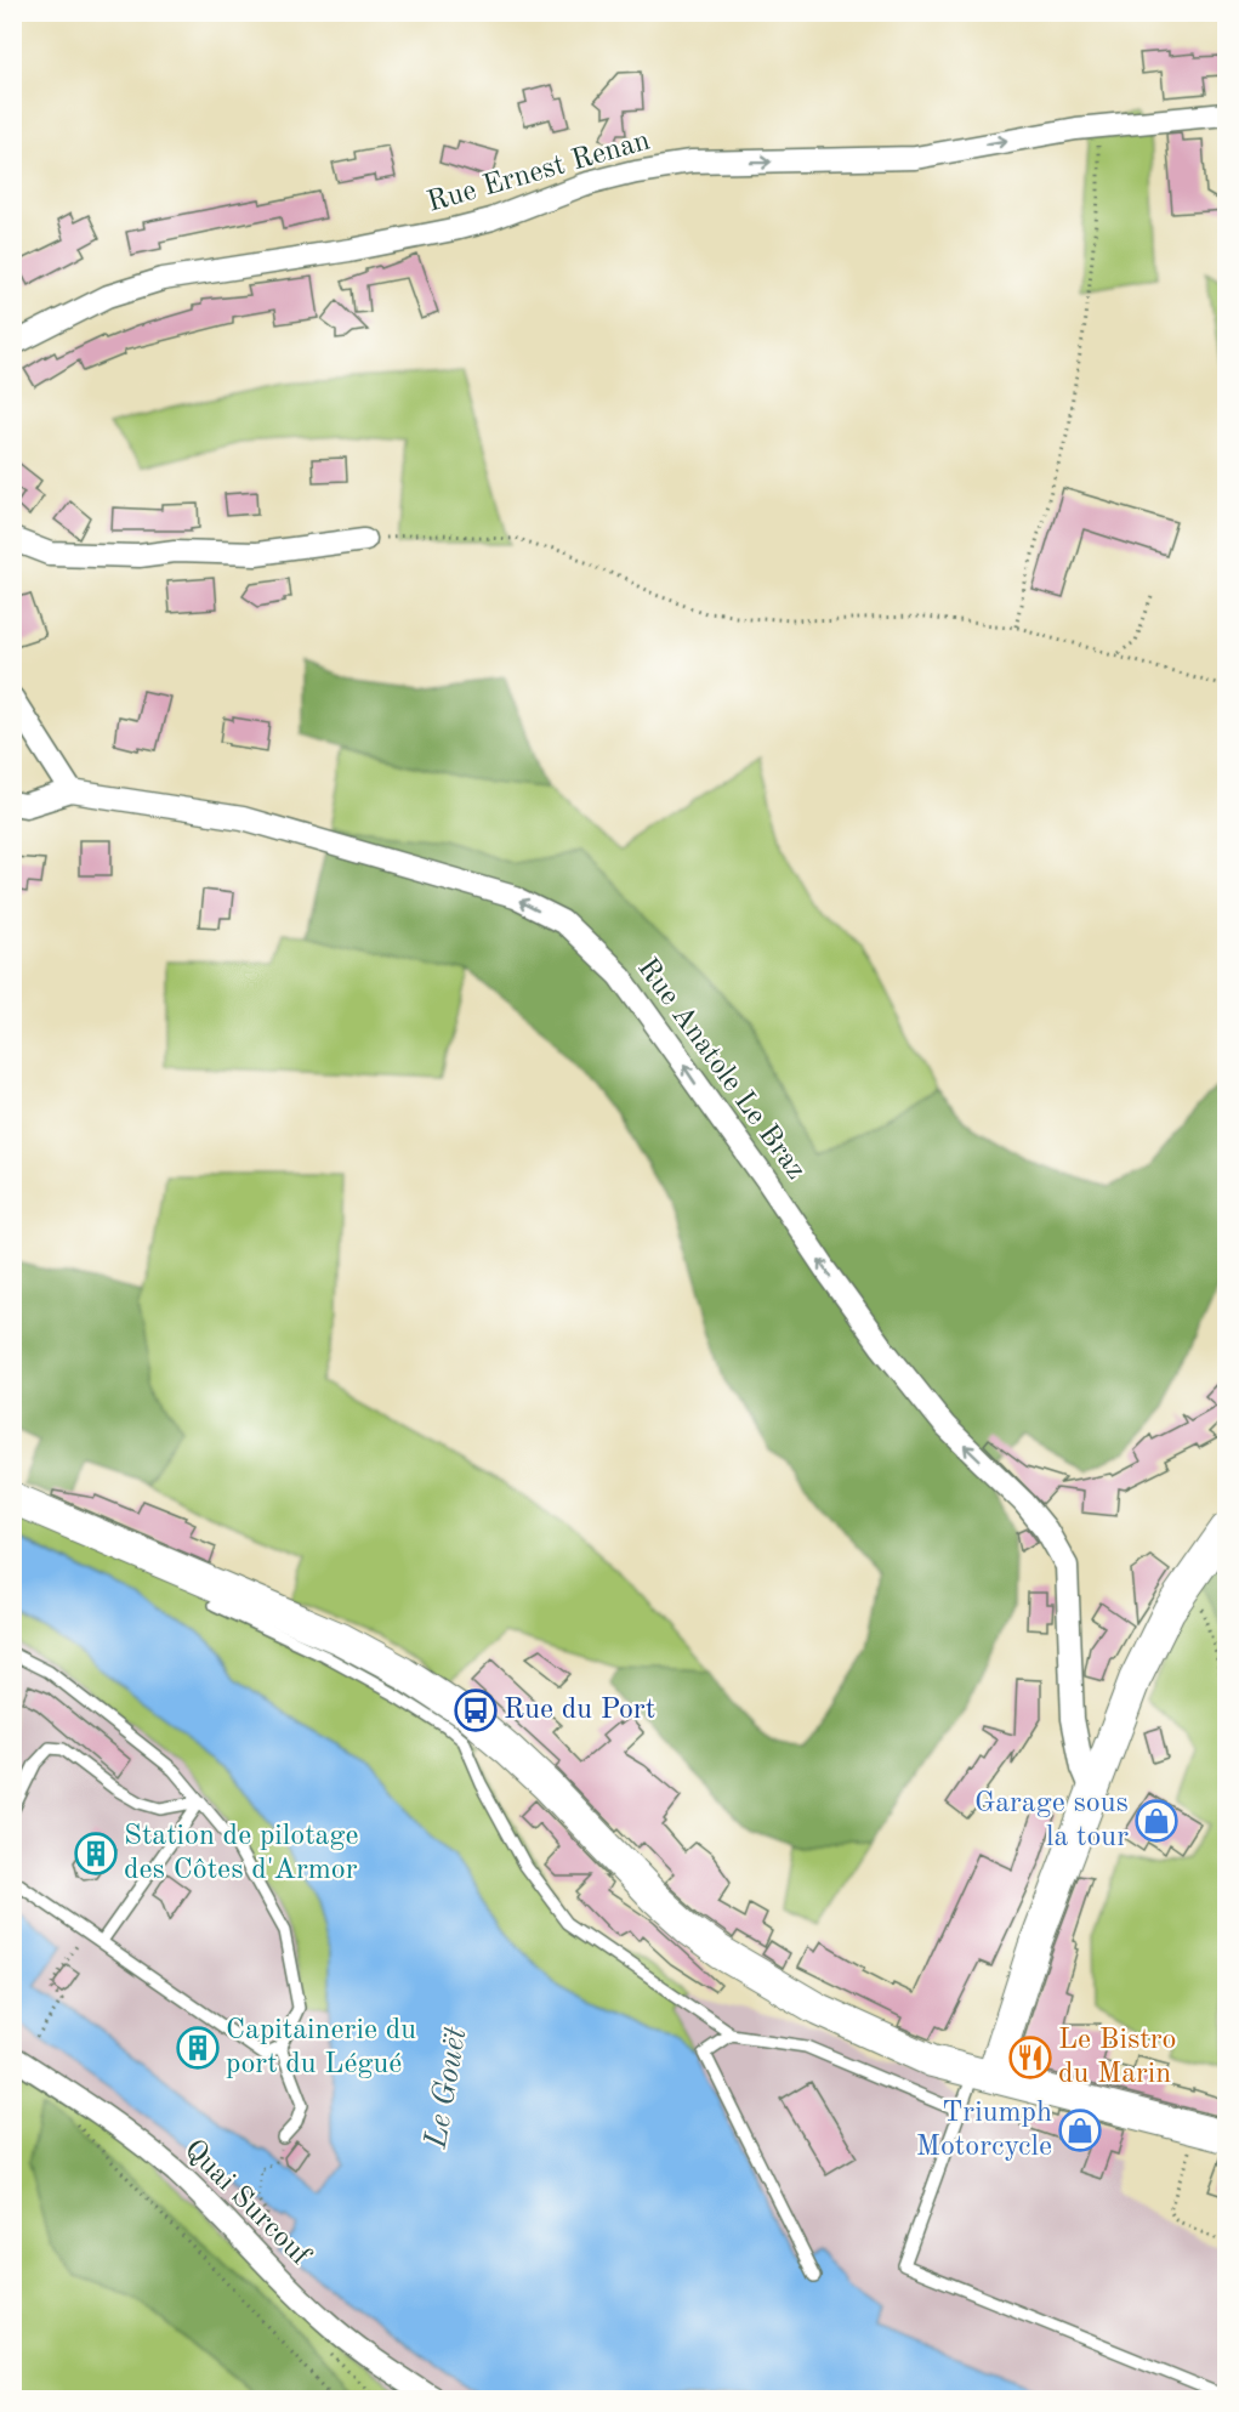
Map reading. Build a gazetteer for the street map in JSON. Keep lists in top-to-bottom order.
{
  "streets": {
    "street": ["Rue Ernest Renan", "Rue Anatole Le Braz", "Quai Surcouf"]
  },
  "one_way": ["Rue Ernest Renan", "Rue Anatole Le Braz"],
  "water": ["Le Gouët"],
  "places": {
    "bus stop": ["Rue du Port"],
    "shop": ["Garage sous la tour", "Triumph Motorcycle"],
    "building": ["Station de pilotage des Côtes d'Armor", "Capitainerie du port du Légué"],
    "restaurant": ["Le Bistro du Marin"]
  }
}
